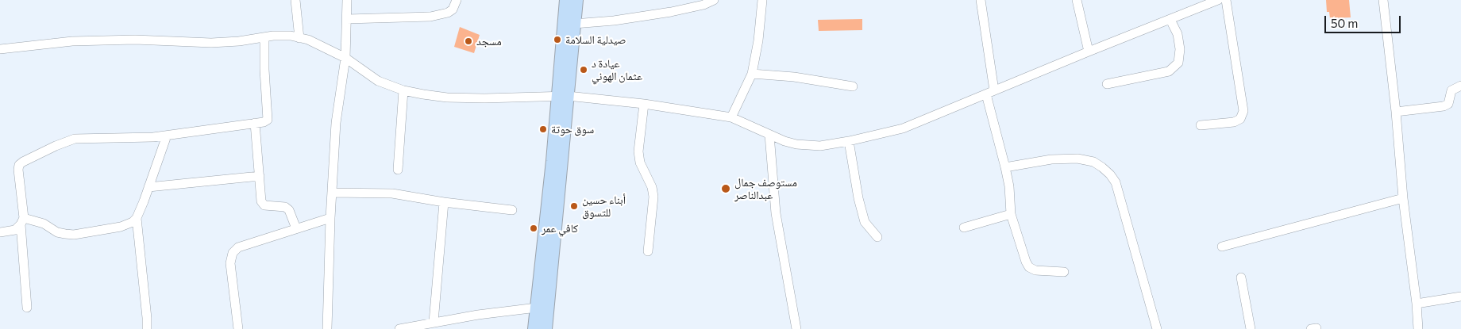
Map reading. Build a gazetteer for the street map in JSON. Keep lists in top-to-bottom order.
{
  "places": [
    "صيدلية السلامة",
    "مسجد",
    "عيادة د عثمان الهوني",
    "سوق حوتة",
    "مستوصف جمال عبدالناصر",
    "أبناء حسين للتسوق",
    "كافي عمر"
  ],
  "scale_bar": "50 m"
}
